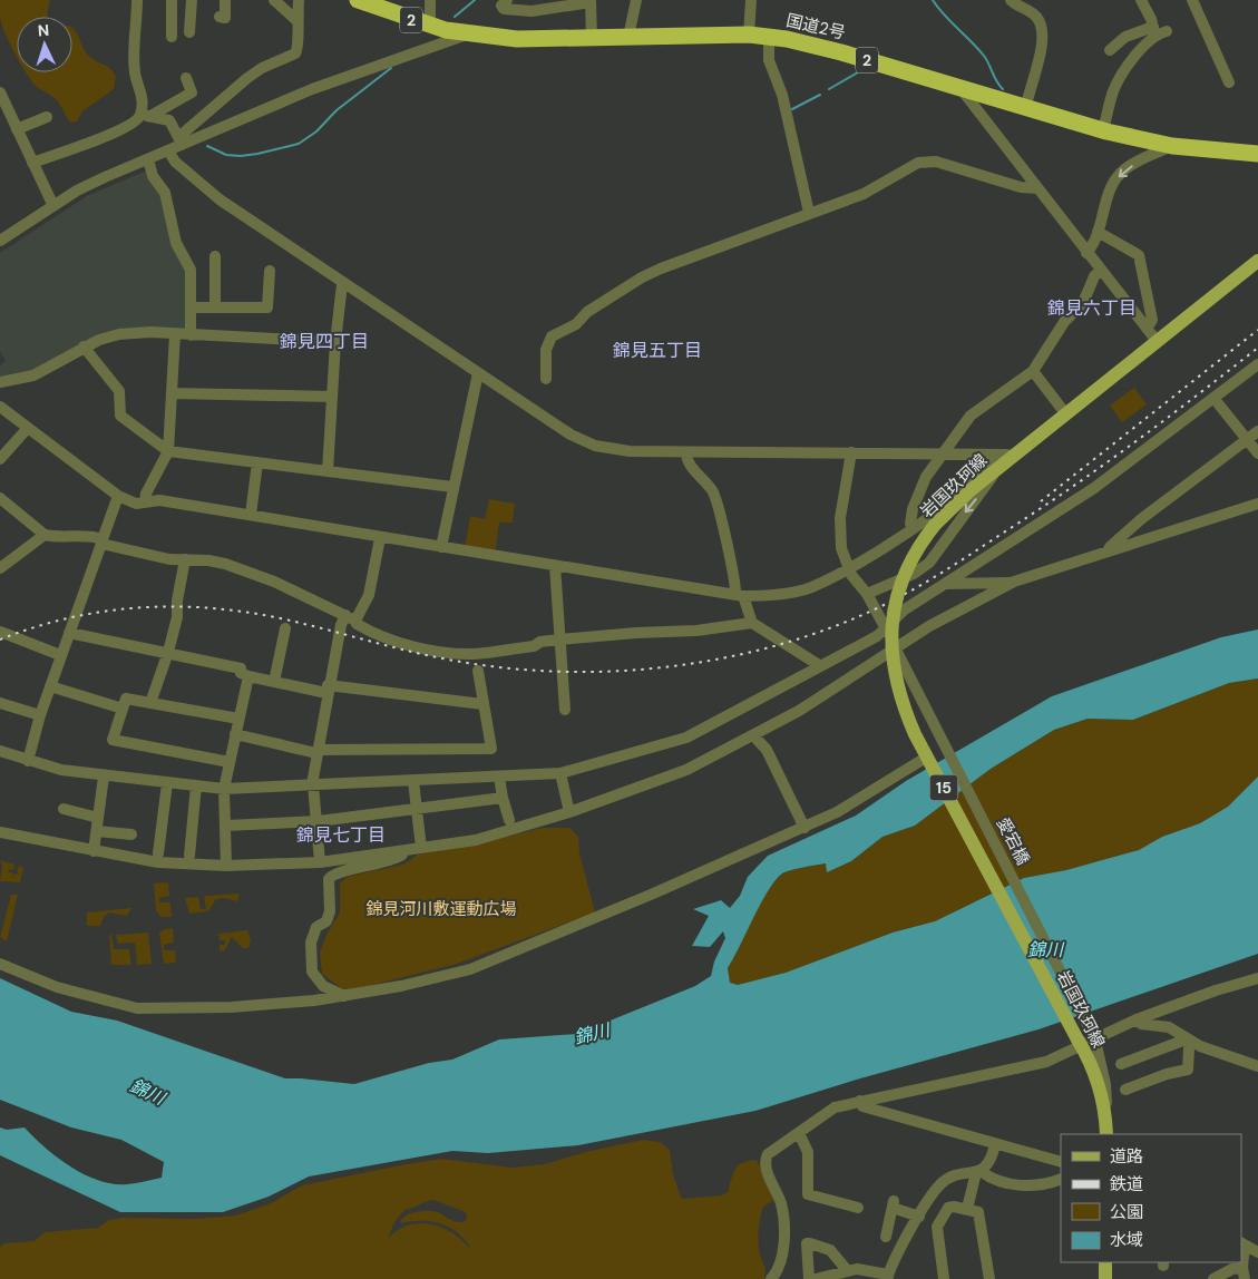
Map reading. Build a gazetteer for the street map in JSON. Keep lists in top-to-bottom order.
{
  "streets": {
    "highway": ["2", "国道2号"],
    "main road": ["岩国玖珂線", "15"],
    "street": ["愛宕橋"]
  },
  "crossings": [
    ["岩国玖珂線", "愛宕橋"]
  ],
  "districts": [
    "錦見六丁目",
    "錦見四丁目",
    "錦見五丁目",
    "錦見七丁目"
  ],
  "water": ["錦川"],
  "parks": ["錦見河川敷運動広場"],
  "legend": [
    "道路",
    "鉄道",
    "公園",
    "水域"
  ],
  "north": "top"
}
